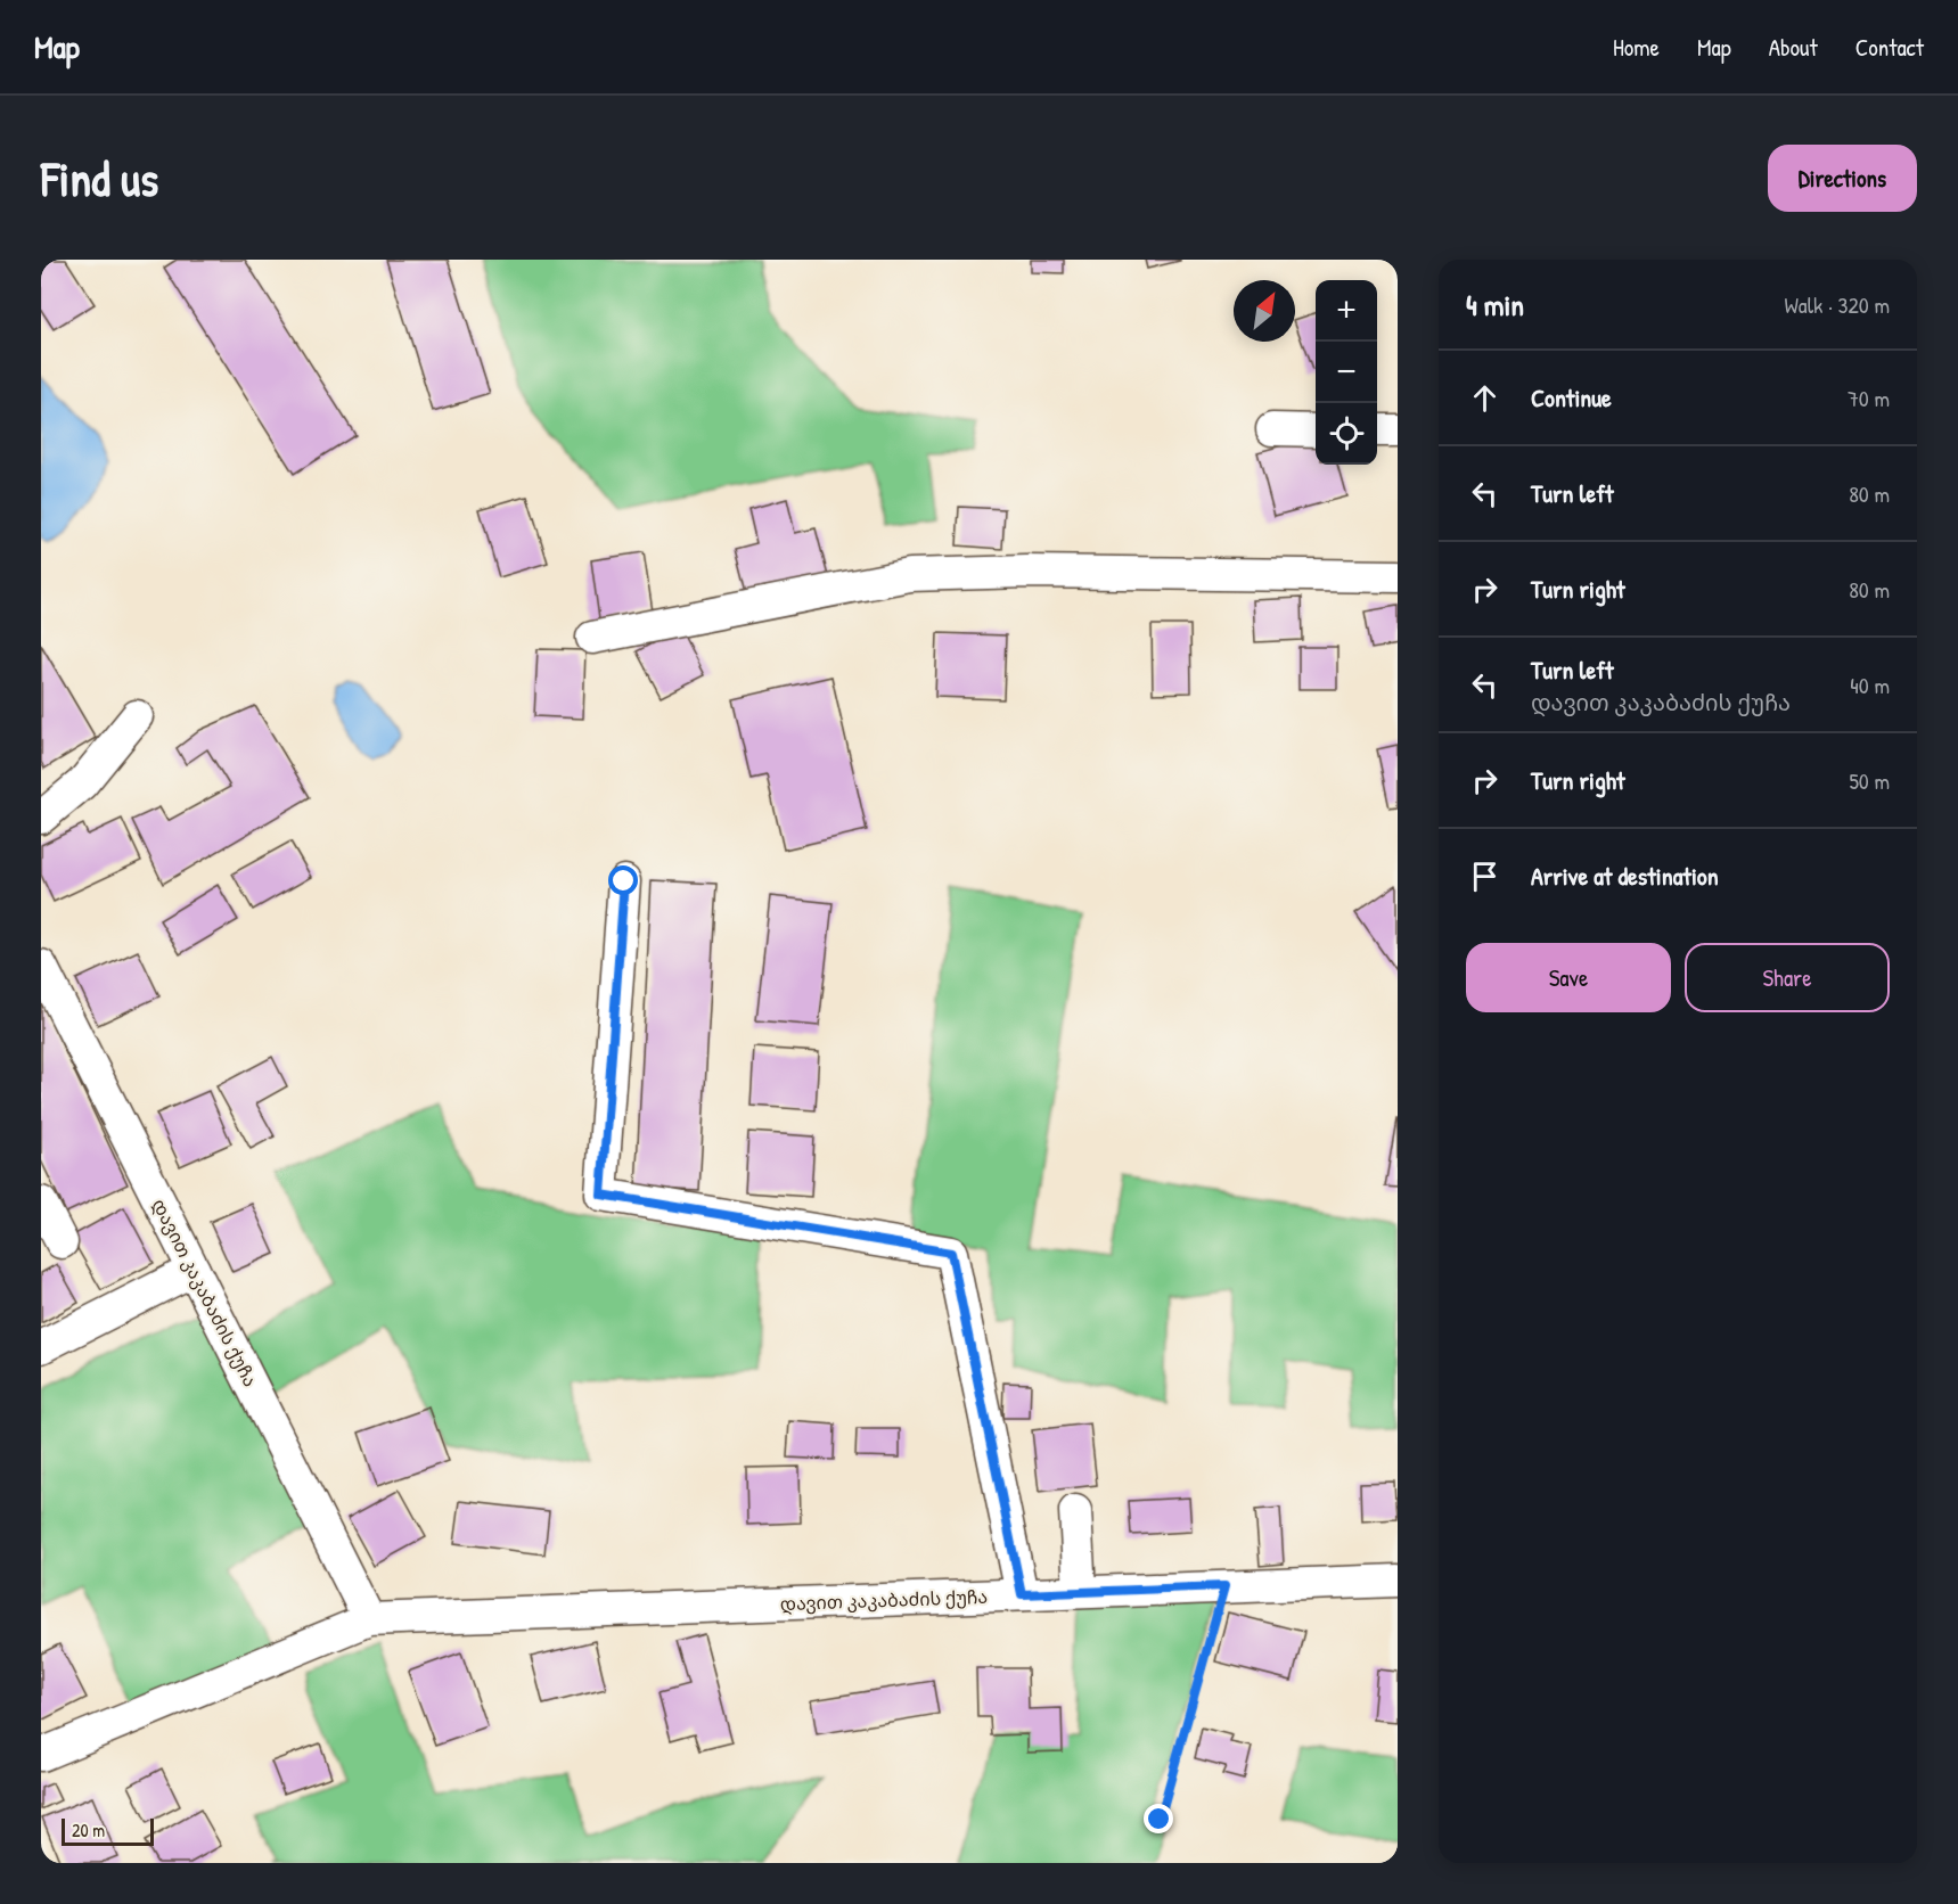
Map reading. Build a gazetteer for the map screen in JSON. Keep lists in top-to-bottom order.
{
  "streets": {
    "street": ["დავით კაკაბაძის ქუჩა"]
  },
  "scale_bar": "20 m",
  "north": "top right",
  "page": {
    "header": "Map",
    "nav": [
      "Home",
      "Map",
      "About",
      "Contact"
    ],
    "buttons": [
      "Directions",
      ["Save", "Share"]
    ],
    "title": "Find us",
    "heading": ["4 min", "Walk · 320 m"],
    "map_buttons": ["+", "−"],
    "list": [
      ["Continue", "70 m"],
      ["Turn left", "80 m"],
      ["Turn right", "80 m"],
      ["Turn left", "დავით კაკაბაძის ქუჩა", "40 m"],
      ["Turn right", "50 m"],
      "Arrive at destination"
    ],
    "scale": "20 m"
  }
}
